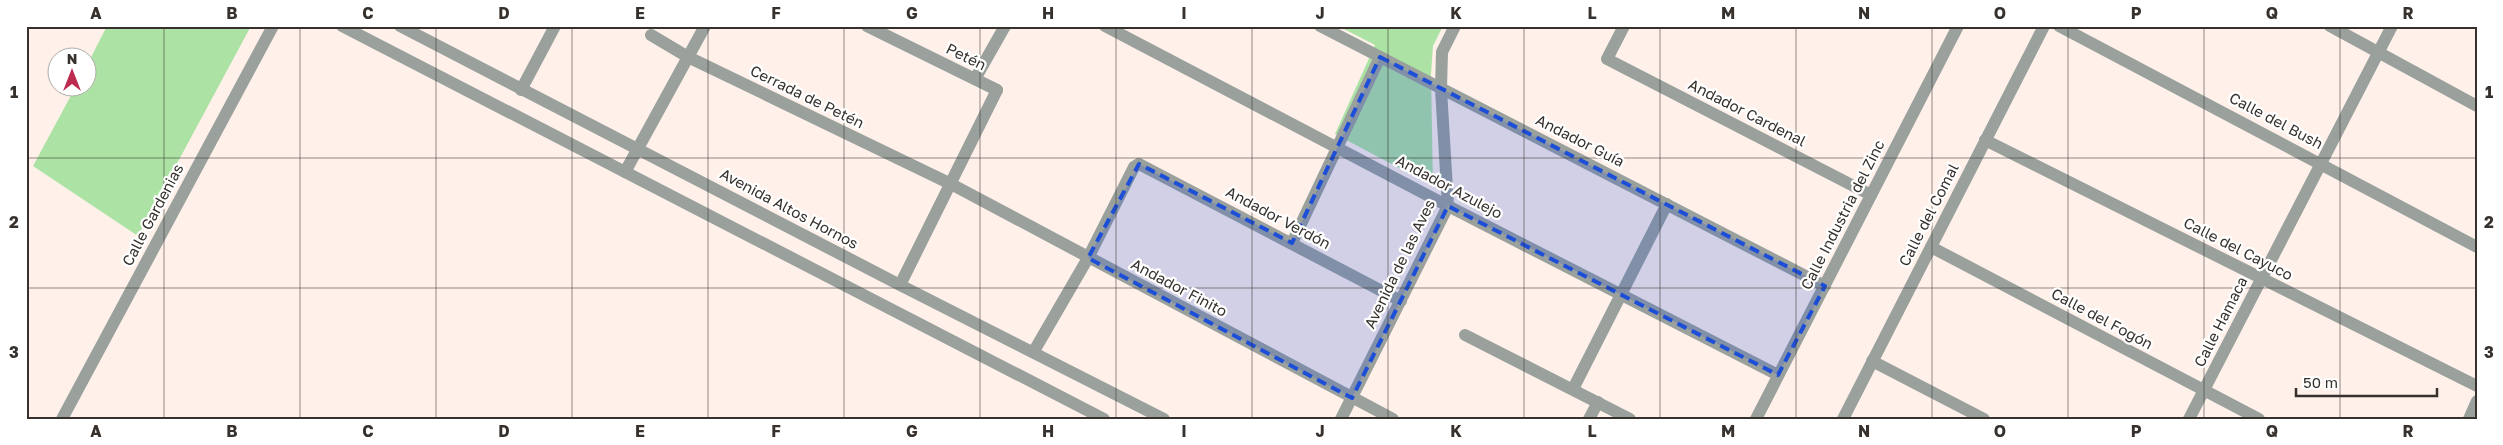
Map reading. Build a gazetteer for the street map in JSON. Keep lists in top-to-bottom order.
{
  "streets": {
    "street": [
      "Petén",
      "Cerrada de Petén",
      "Andador Cardenal",
      "Calle del Bush",
      "Andador Guía",
      "Andador Azulejo",
      "Avenida Altos Hornos",
      "Calle Gardenias",
      "Calle Industria del Zinc",
      "Calle del Comal",
      "Andador Verdón",
      "Calle del Cayuco",
      "Avenida de las Aves",
      "Andador Finito",
      "Calle del Fogón",
      "Calle Hamaca"
    ]
  },
  "crossings": [
    ["Petén", "Cerrada de Petén"],
    ["Petén", "Andador Finito"],
    ["Cerrada de Petén", "Andador Finito"],
    ["Andador Cardenal", "Calle Industria del Zinc"],
    ["Calle del Bush", "Calle Hamaca"],
    ["Andador Guía", "Calle Industria del Zinc"],
    ["Andador Guía", "Avenida de las Aves"],
    ["Andador Azulejo", "Calle Industria del Zinc"],
    ["Andador Azulejo", "Avenida de las Aves"],
    ["Calle del Comal", "Calle del Cayuco"],
    ["Calle del Comal", "Calle del Fogón"],
    ["Andador Verdón", "Avenida de las Aves"],
    ["Andador Verdón", "Andador Finito"],
    ["Calle del Cayuco", "Calle Hamaca"],
    ["Avenida de las Aves", "Andador Finito"],
    ["Calle del Fogón", "Calle Hamaca"]
  ],
  "scale_bar": "50 m",
  "north": "top",
  "grid": {
    "columns": [
      "A",
      "B",
      "C",
      "D",
      "E",
      "F",
      "G",
      "H",
      "I",
      "J",
      "K",
      "L",
      "M",
      "N",
      "O",
      "P",
      "Q",
      "R"
    ],
    "rows": ["1", "2", "3"]
  }
}
